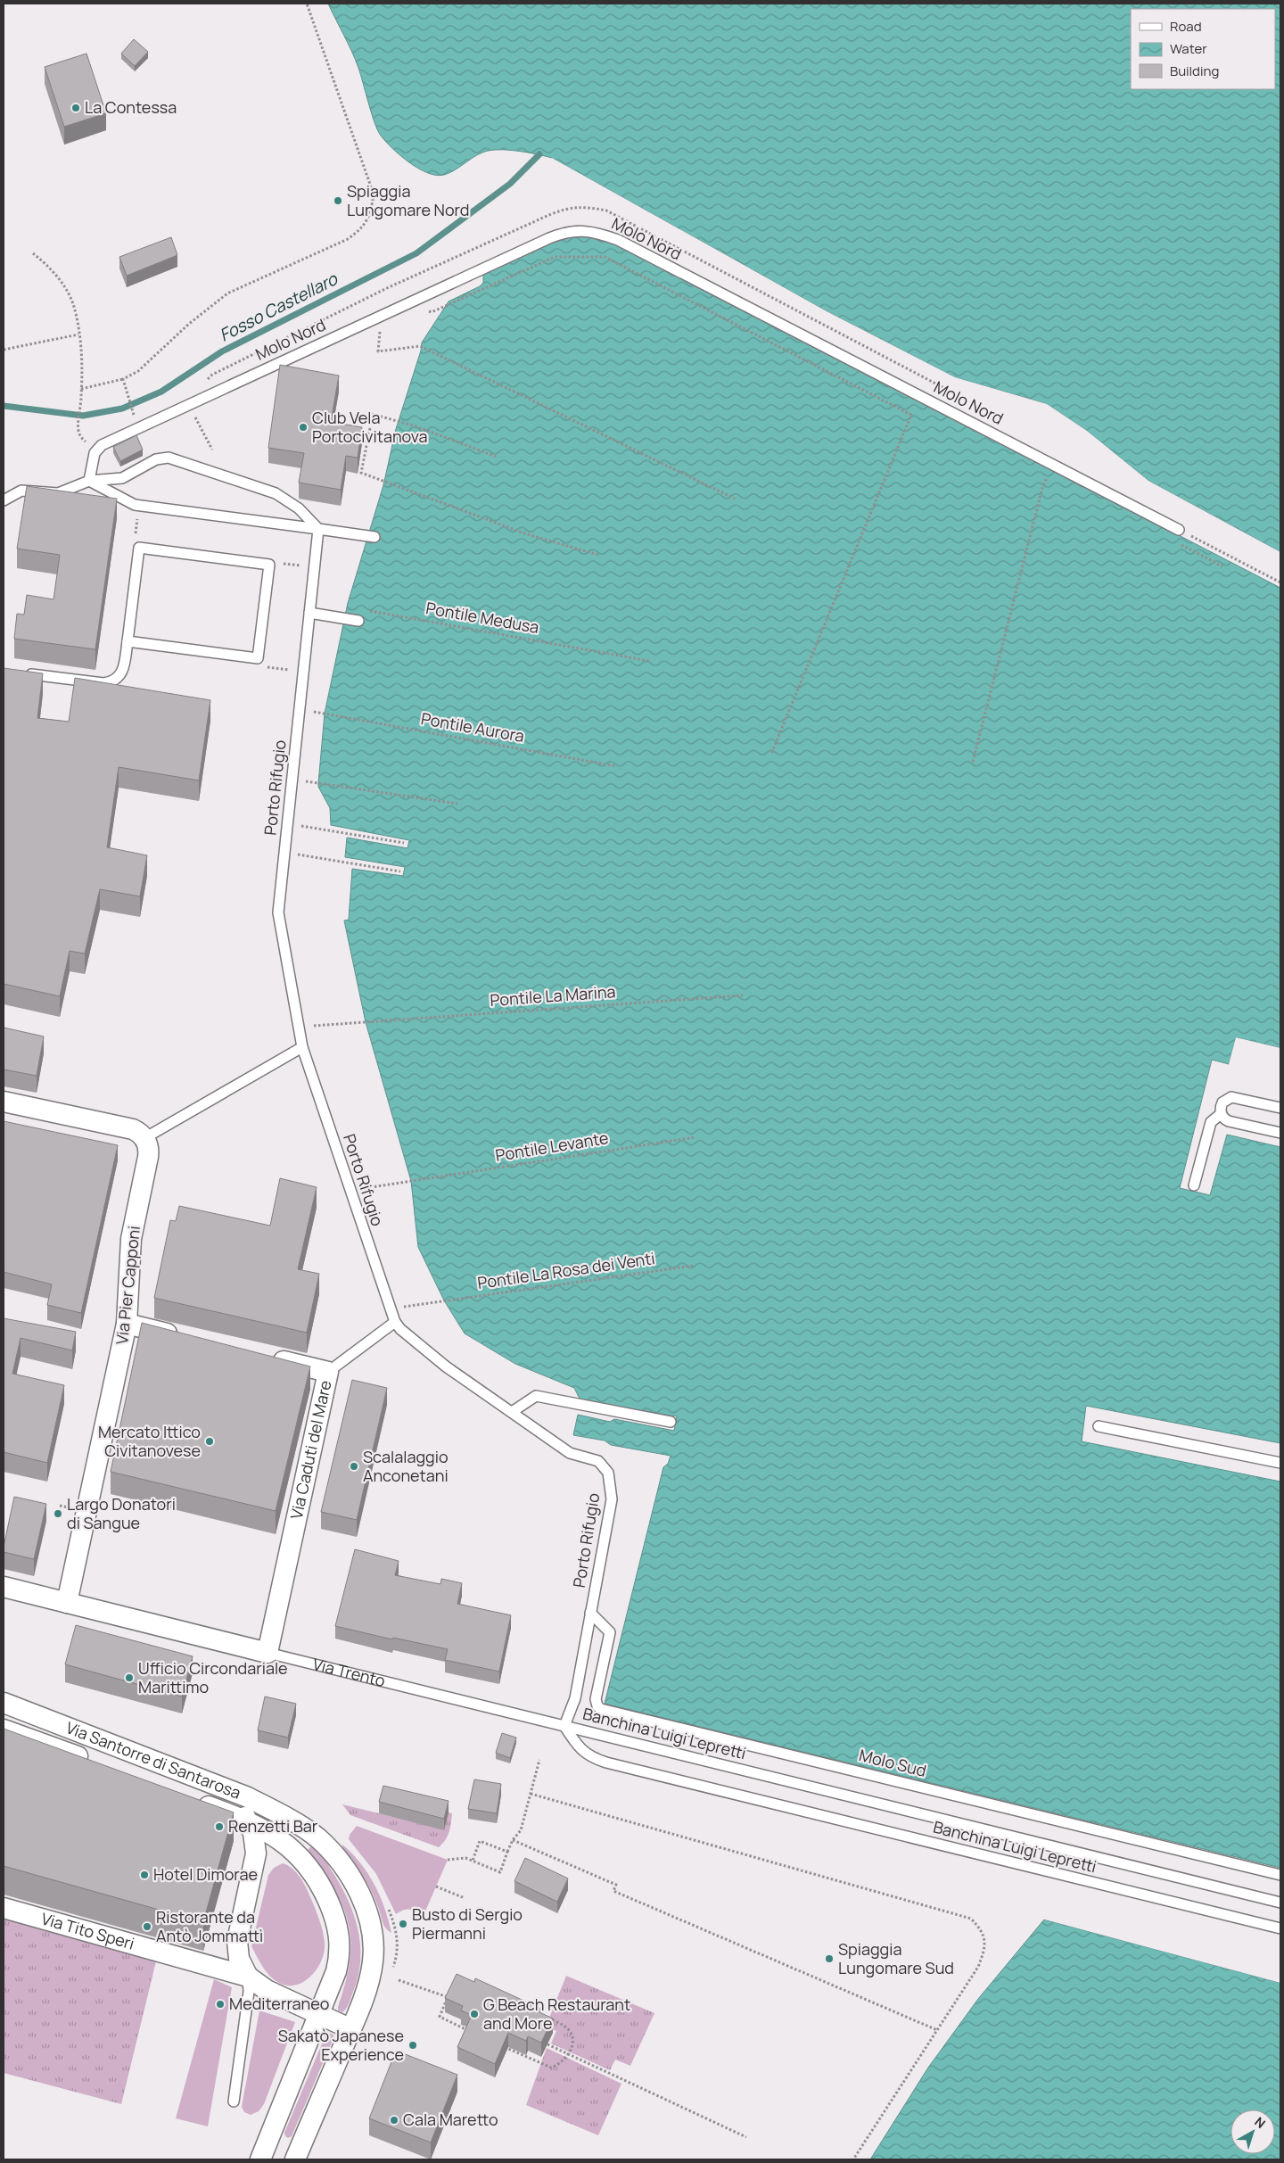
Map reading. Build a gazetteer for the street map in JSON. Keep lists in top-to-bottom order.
{
  "streets": {
    "street": [
      "Via Pier Capponi",
      "Via Caduti del Mare",
      "Via Trento",
      "Via Santorre di Santarosa",
      "Via Tito Speri"
    ],
    "lane": [
      "Molo Nord",
      "Porto Rifugio",
      "Banchina Luigi Lepretti",
      "Molo Sud"
    ],
    "path": [
      "Pontile Medusa",
      "Pontile Aurora",
      "Pontile La Marina",
      "Pontile Levante",
      "Pontile La Rosa dei Venti"
    ]
  },
  "crossings": [
    ["Porto Rifugio", "Pontile La Marina"],
    ["Porto Rifugio", "Pontile Levante"],
    ["Porto Rifugio", "Pontile La Rosa dei Venti"],
    ["Porto Rifugio", "Via Trento"],
    ["Porto Rifugio", "Banchina Luigi Lepretti"],
    ["Porto Rifugio", "Molo Sud"],
    ["Via Pier Capponi", "Via Trento"],
    ["Via Caduti del Mare", "Via Trento"],
    ["Via Trento", "Banchina Luigi Lepretti"],
    ["Via Santorre di Santarosa", "Via Tito Speri"]
  ],
  "water": ["Fosso Castellaro"],
  "places": [
    "La Contessa",
    "Spiaggia Lungomare Nord",
    "Club Vela Portocivitanova",
    "Mercato Ittico Civitanovese",
    "Scalalaggio Anconetani",
    "Largo Donatori di Sangue",
    "Ufficio Circondariale Marittimo",
    "Renzetti Bar",
    "Hotel Dimorae",
    "Busto di Sergio Piermanni",
    "Ristorante da Antò Jommattì",
    "Spiaggia Lungomare Sud",
    "Mediterraneo",
    "G Beach Restaurant and More",
    "Sakatò Japanese Experience",
    "Cala Maretto"
  ],
  "legend": ["Road", "Water", "Building"],
  "north": "top right"
}
